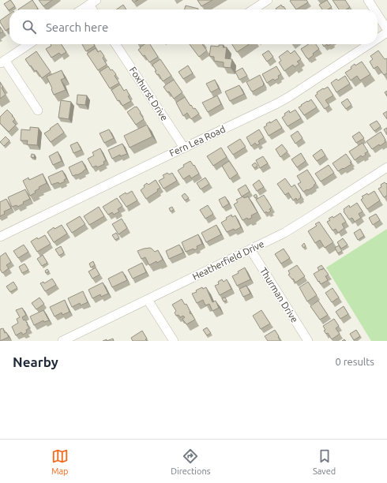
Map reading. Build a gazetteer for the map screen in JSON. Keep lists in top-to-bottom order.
{
  "streets": {
    "street": [
      "Foxhurst Drive",
      "Fern Lea Road",
      "Heatherfield Drive",
      "Thurman Drive"
    ]
  },
  "crossings": [
    ["Foxhurst Drive", "Fern Lea Road"],
    ["Heatherfield Drive", "Thurman Drive"]
  ],
  "page": {
    "search": "Search here",
    "heading": ["Nearby", "0 results"],
    "nav": ["Map", "Directions", "Saved"]
  }
}
